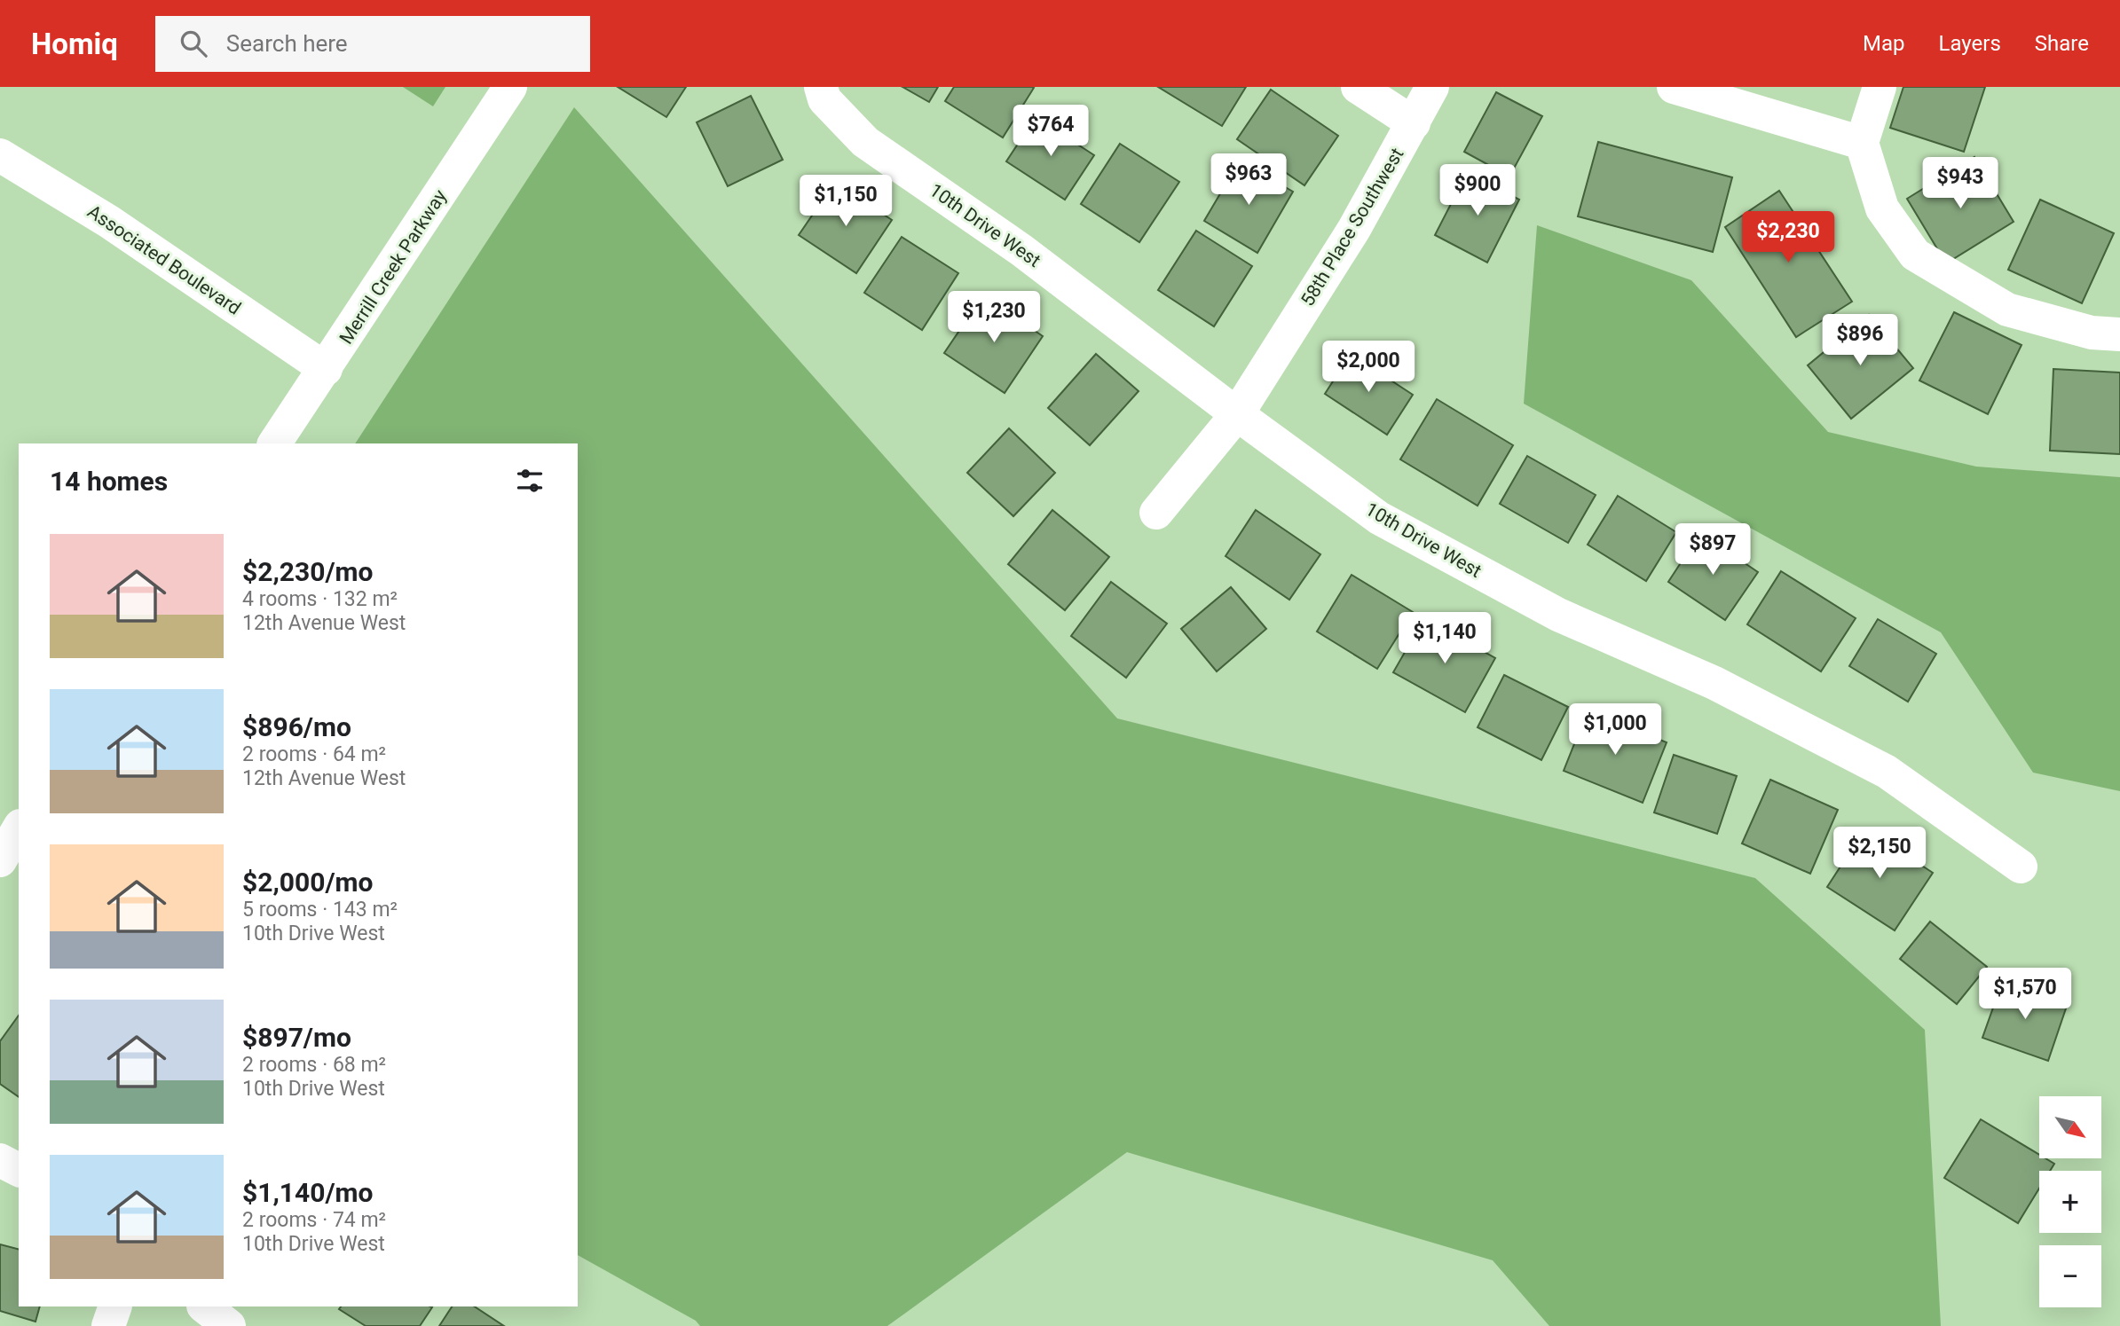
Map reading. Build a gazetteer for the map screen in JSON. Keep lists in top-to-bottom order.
{
  "streets": {
    "street": [
      "10th Drive West",
      "58th Place Southwest",
      "Associated Boulevard",
      "Merrill Creek Parkway"
    ]
  },
  "crossings": [
    ["10th Drive West", "58th Place Southwest"],
    ["Associated Boulevard", "Merrill Creek Parkway"]
  ],
  "north": "bottom right",
  "page": {
    "header": "Homiq",
    "search": "Search here",
    "nav": ["Map", "Layers", "Share"],
    "price": [
      "$764",
      "$963",
      "$943",
      "$900",
      "$1,150",
      "$2,230",
      "$1,230",
      "$896",
      "$2,000",
      "$897",
      "$1,140",
      "$1,000",
      "$2,150",
      "$1,570"
    ],
    "heading": "14 homes",
    "list": [
      {
        "name": "$2,230/mo",
        "note": "4 rooms · 132 m² · 12th Avenue West"
      },
      {
        "name": "$896/mo",
        "note": "2 rooms · 64 m² · 12th Avenue West"
      },
      {
        "name": "$2,000/mo",
        "note": "5 rooms · 143 m² · 10th Drive West"
      },
      {
        "name": "$897/mo",
        "note": "2 rooms · 68 m² · 10th Drive West"
      },
      {
        "name": "$1,140/mo",
        "note": "2 rooms · 74 m² · 10th Drive West"
      }
    ],
    "map_buttons": ["+", "−"]
  }
}
